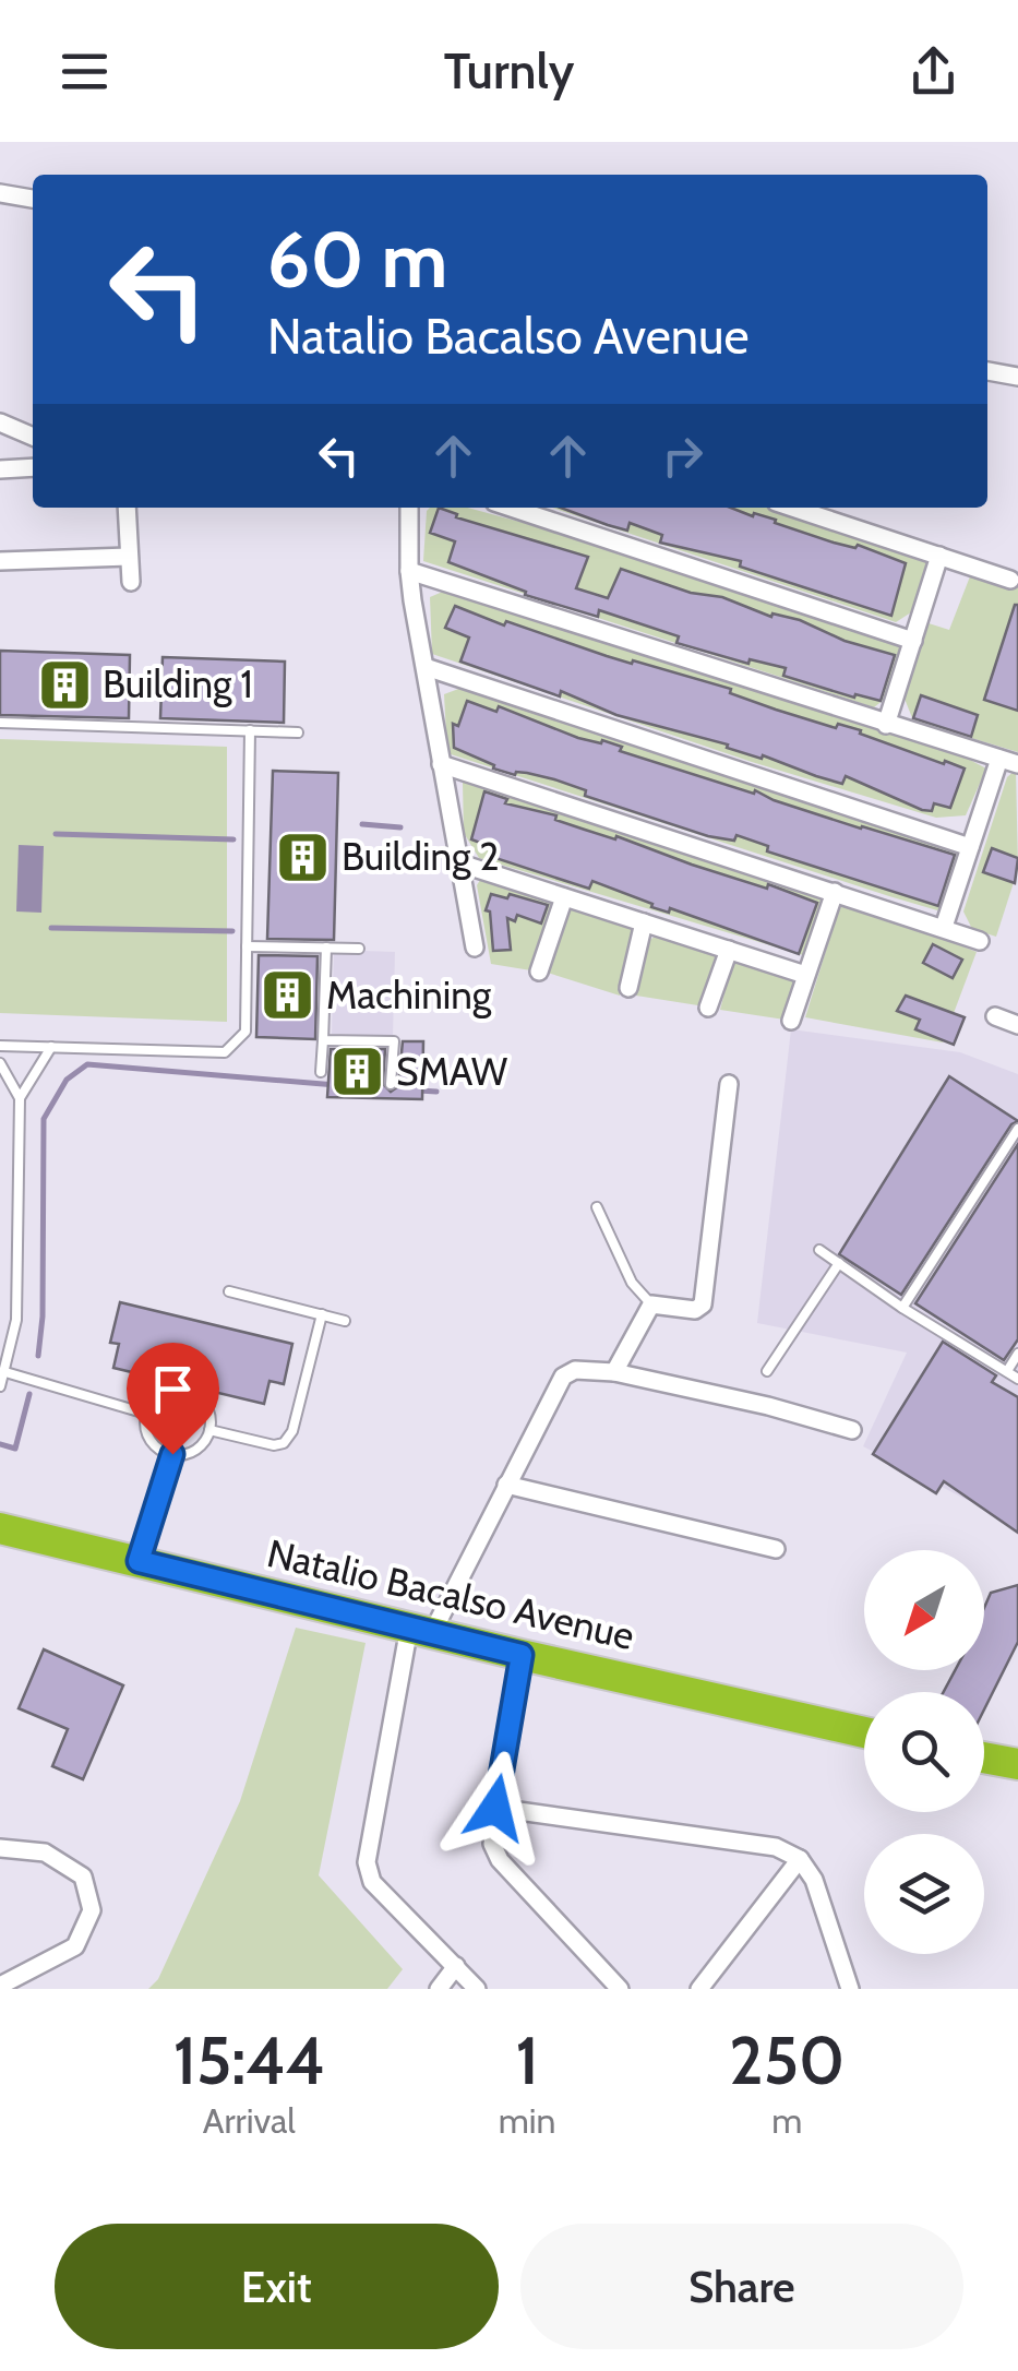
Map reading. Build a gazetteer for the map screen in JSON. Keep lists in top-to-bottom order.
{
  "streets": {
    "highway": ["Natalio Bacalso Avenue"]
  },
  "places": {
    "building": [
      "Building 1",
      "Building 2",
      "Machining",
      "SMAW"
    ]
  },
  "north": "bottom left",
  "page": {
    "header": "Turnly",
    "turn": ["60 m", "Natalio Bacalso Avenue"],
    "eta": [
      "15:44",
      "Arrival",
      "1",
      "min",
      "250",
      "m"
    ],
    "buttons": ["Exit", "Share"]
  }
}
